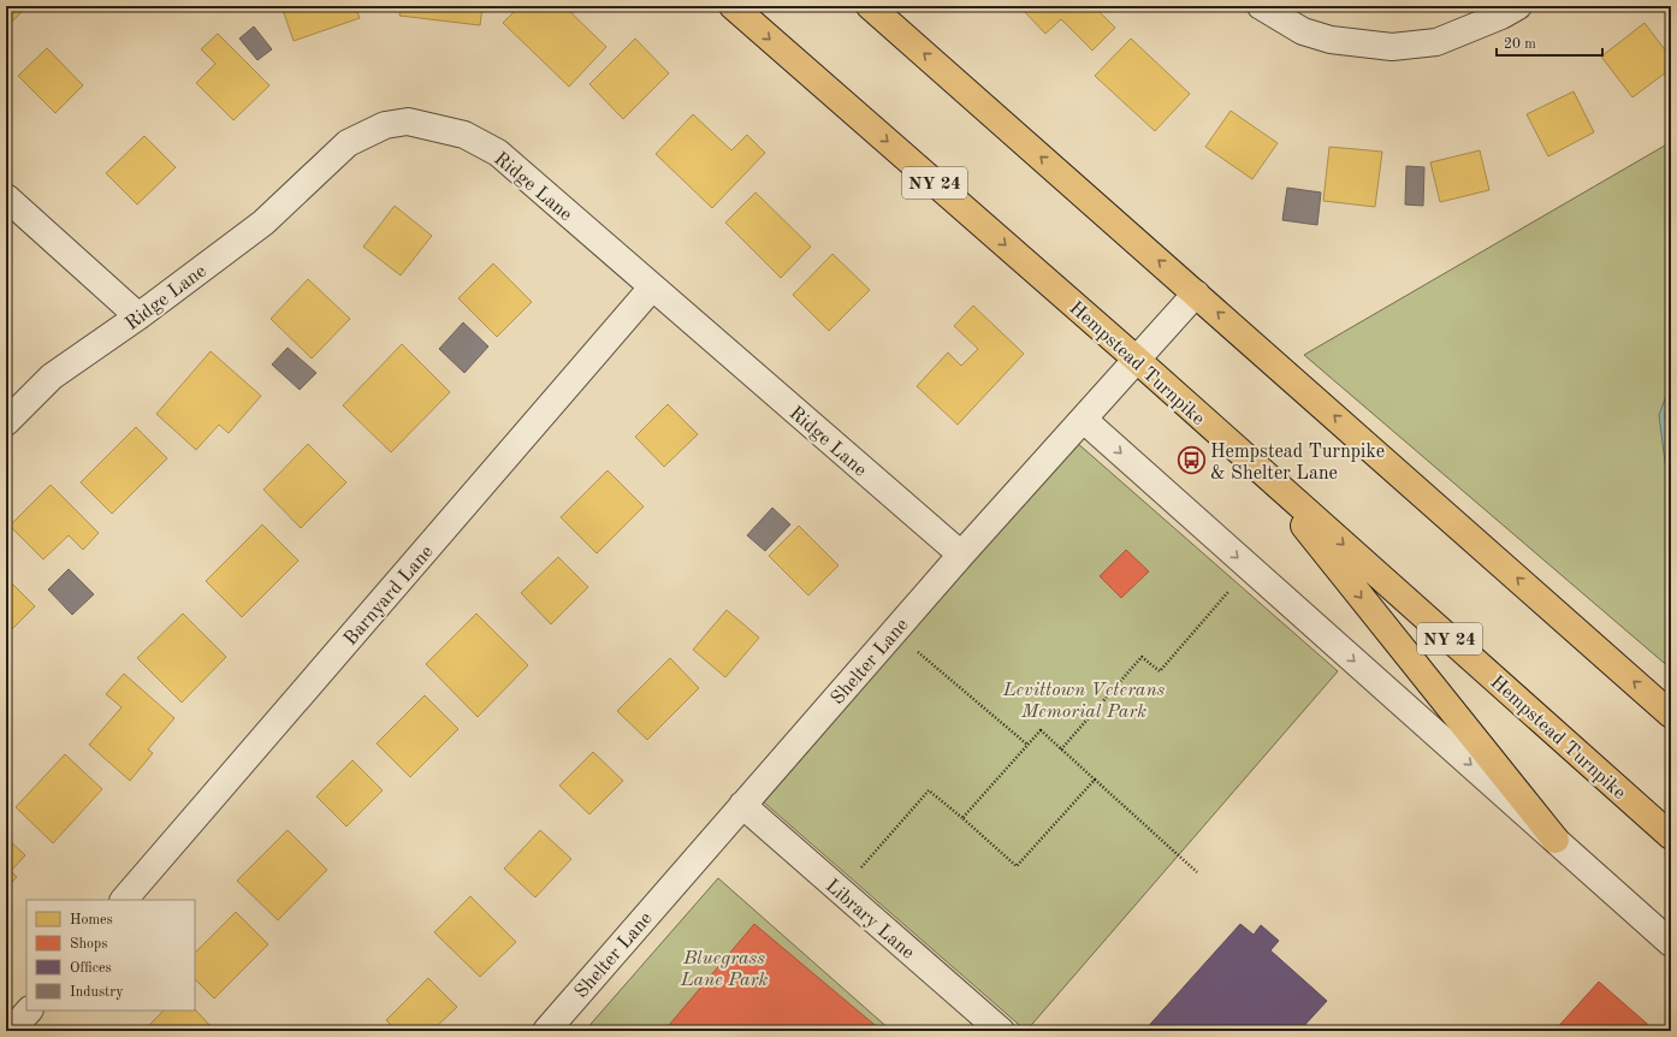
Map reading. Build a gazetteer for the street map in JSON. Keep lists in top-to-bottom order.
{
  "streets": {
    "main road": ["NY 24", "Hempstead Turnpike"],
    "street": [
      "Ridge Lane",
      "Barnyard Lane",
      "Shelter Lane",
      "Library Lane"
    ]
  },
  "crossings": [
    ["Ridge Lane", "Barnyard Lane"],
    ["Ridge Lane", "Shelter Lane"],
    ["Hempstead Turnpike", "Shelter Lane"],
    ["Shelter Lane", "Library Lane"]
  ],
  "parks": ["Levittown Veterans Memorial Park", "Bluegrass Lane Park"],
  "places": {
    "bus stop": ["Hempstead Turnpike & Shelter Lane"]
  },
  "legend": [
    "Homes",
    "Shops",
    "Offices",
    "Industry"
  ],
  "scale_bar": "20 m"
}
